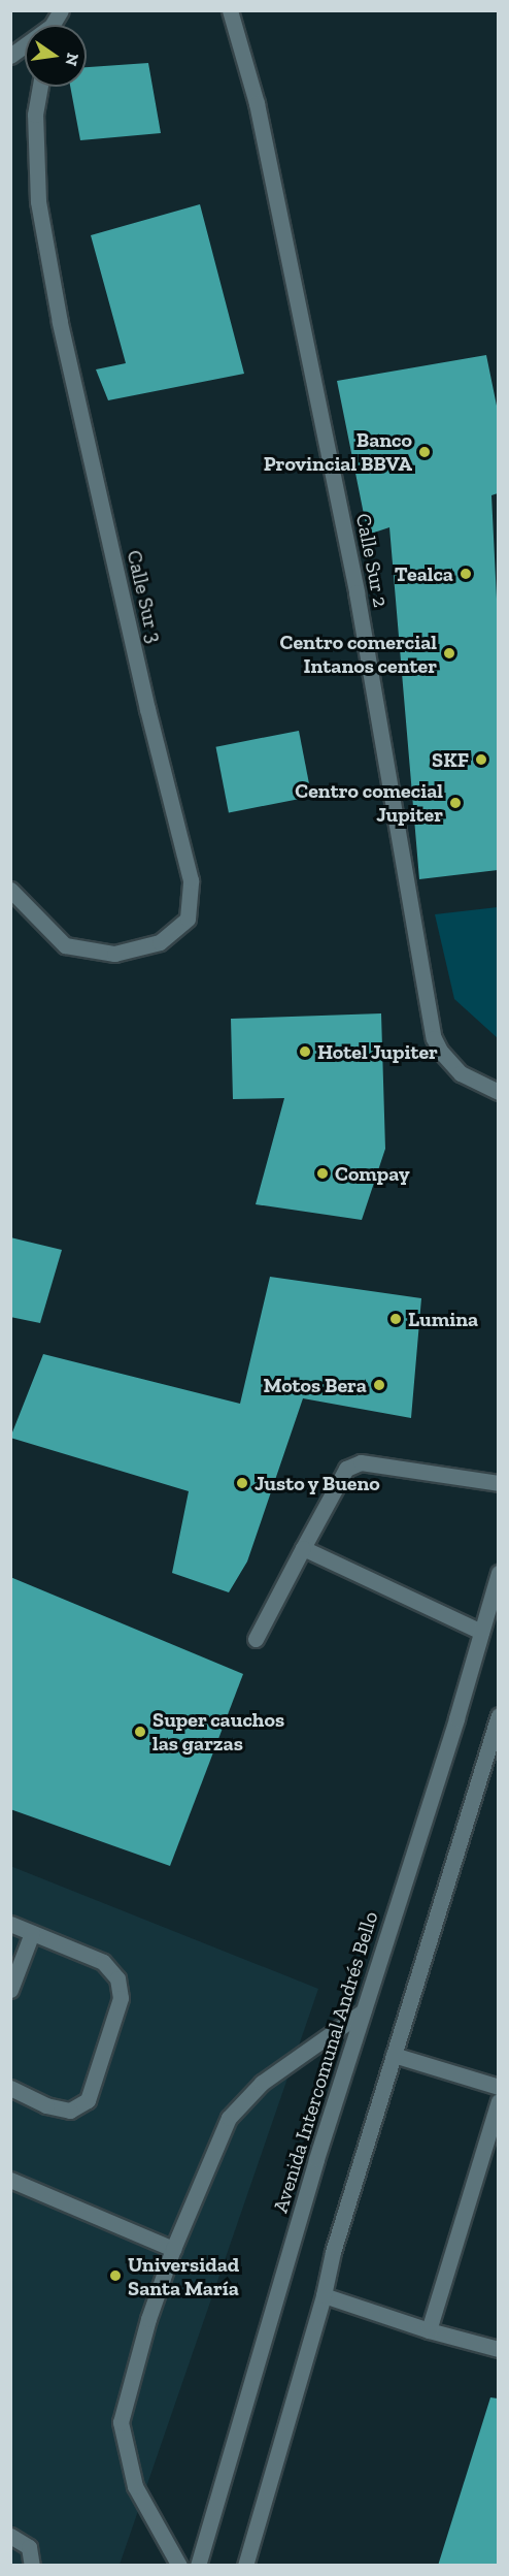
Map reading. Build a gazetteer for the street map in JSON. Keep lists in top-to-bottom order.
{
  "streets": {
    "street": ["Calle Sur 2", "Calle Sur 3", "Avenida Intercomunal Andrés Bello"]
  },
  "places": [
    "Banco Provincial BBVA",
    "Tealca",
    "Centro comercial Intanos center",
    "SKF",
    "Centro comecial Jupiter",
    "Hotel Jupiter",
    "Compay",
    "Lumina",
    "Motos Bera",
    "Justo y Bueno",
    "Super cauchos las garzas",
    "Universidad Santa María"
  ],
  "north": "right"
}
